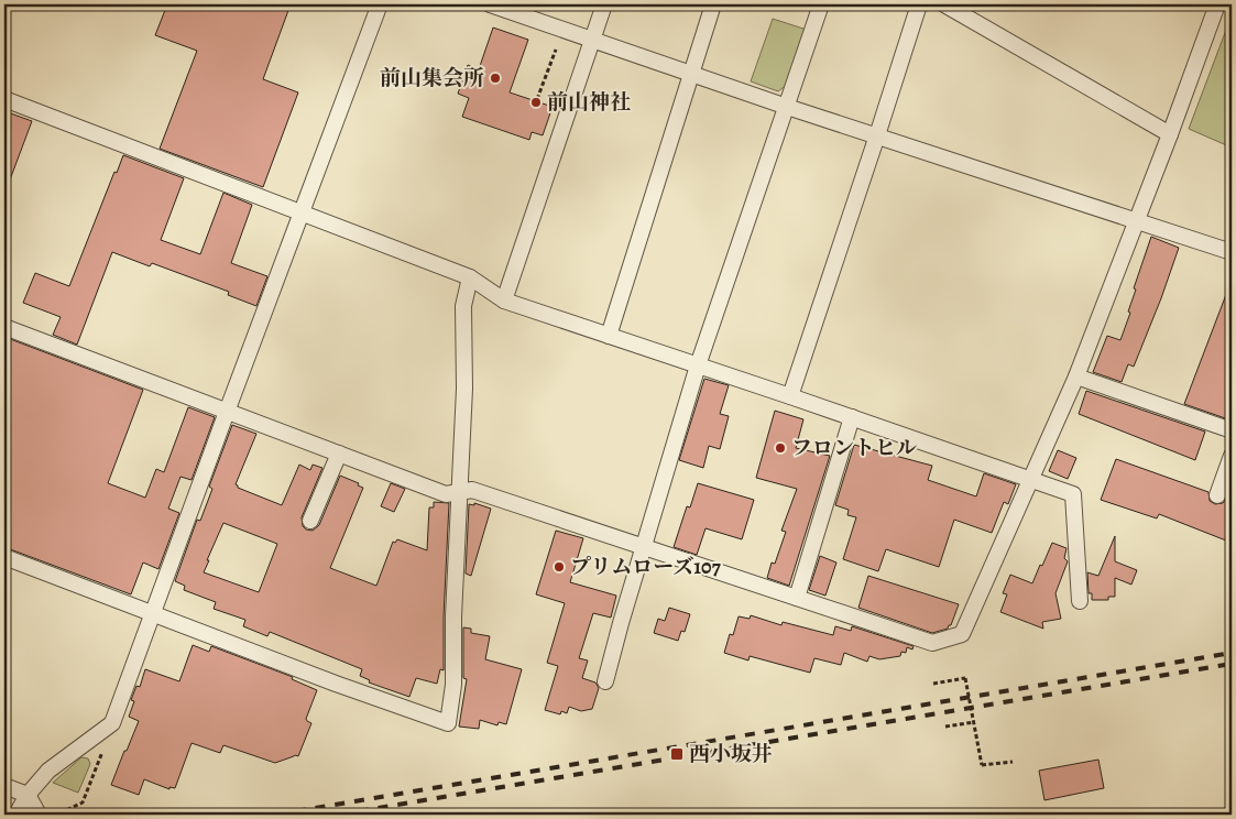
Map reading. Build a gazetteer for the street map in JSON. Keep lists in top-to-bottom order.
{
  "places": {
    "other": [
      "前山集会所",
      "前山神社",
      "フロントヒル",
      "プリムローズ107"
    ],
    "transit": ["西小坂井"]
  }
}
